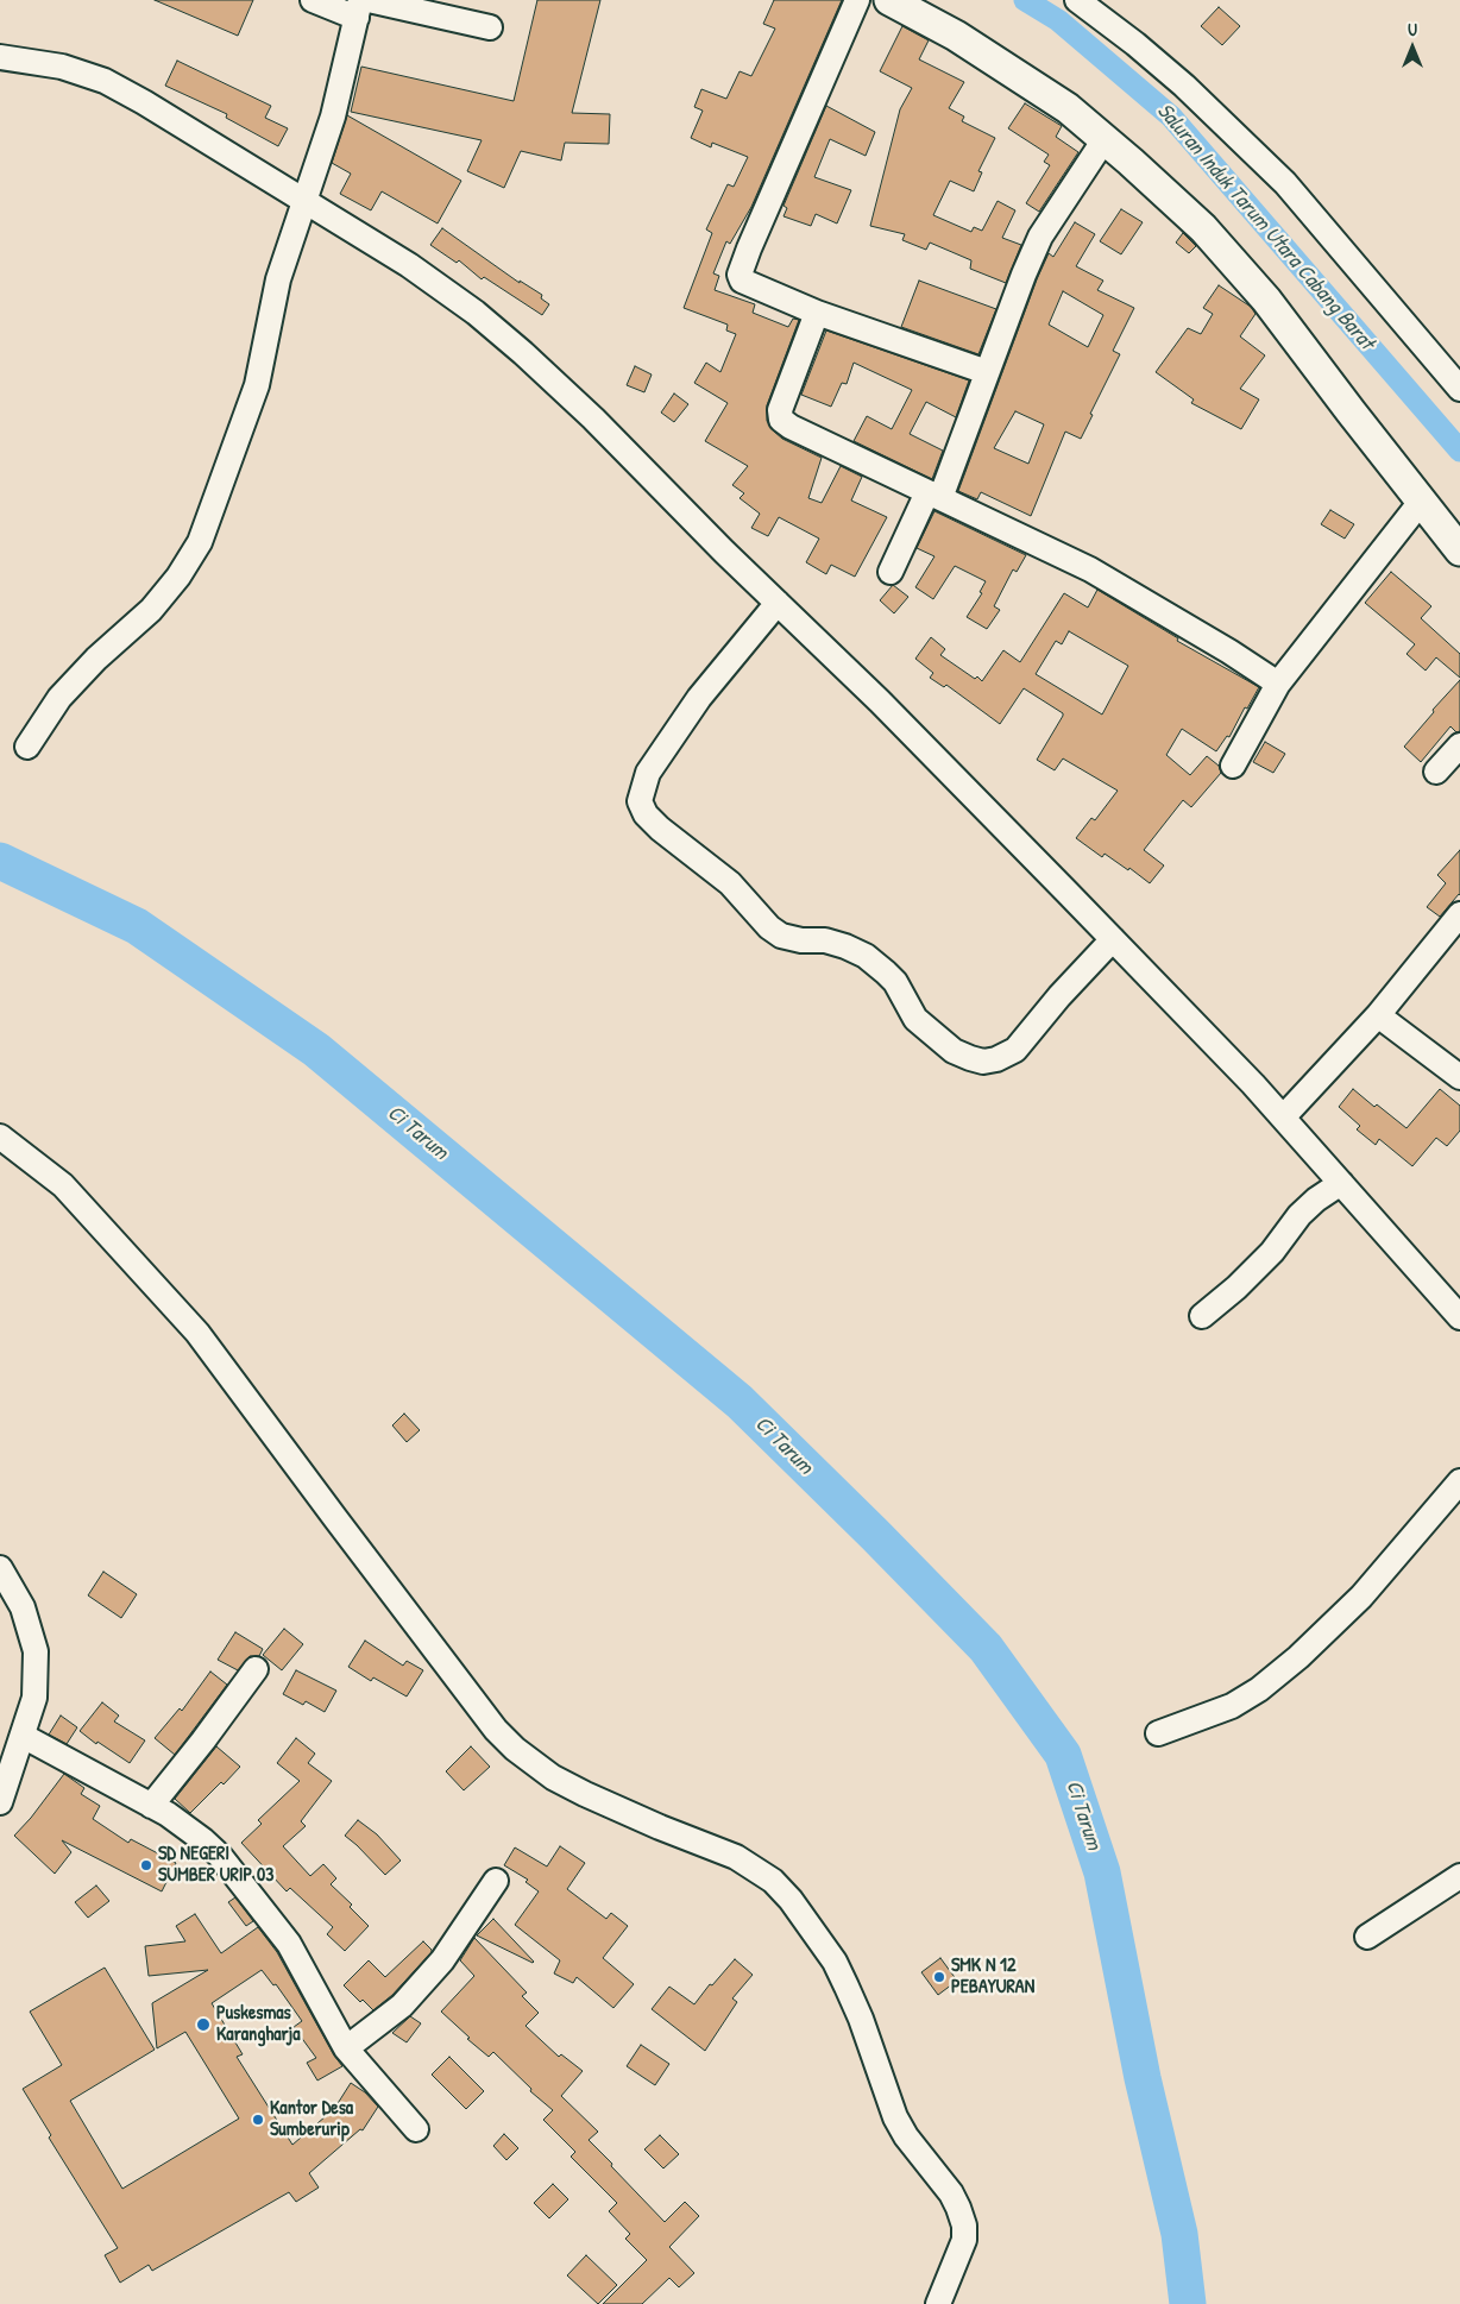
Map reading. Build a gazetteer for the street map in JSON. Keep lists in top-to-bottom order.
{
  "water": ["Saluran Induk Tarum Utara Cabang Barat", "Ci Tarum"],
  "places": [
    "SD NEGERI SUMBER URIP 03",
    "SMK N 12 PEBAYURAN",
    "Puskesmas Karangharja",
    "Kantor Desa Sumberurip"
  ],
  "north": "top"
}
